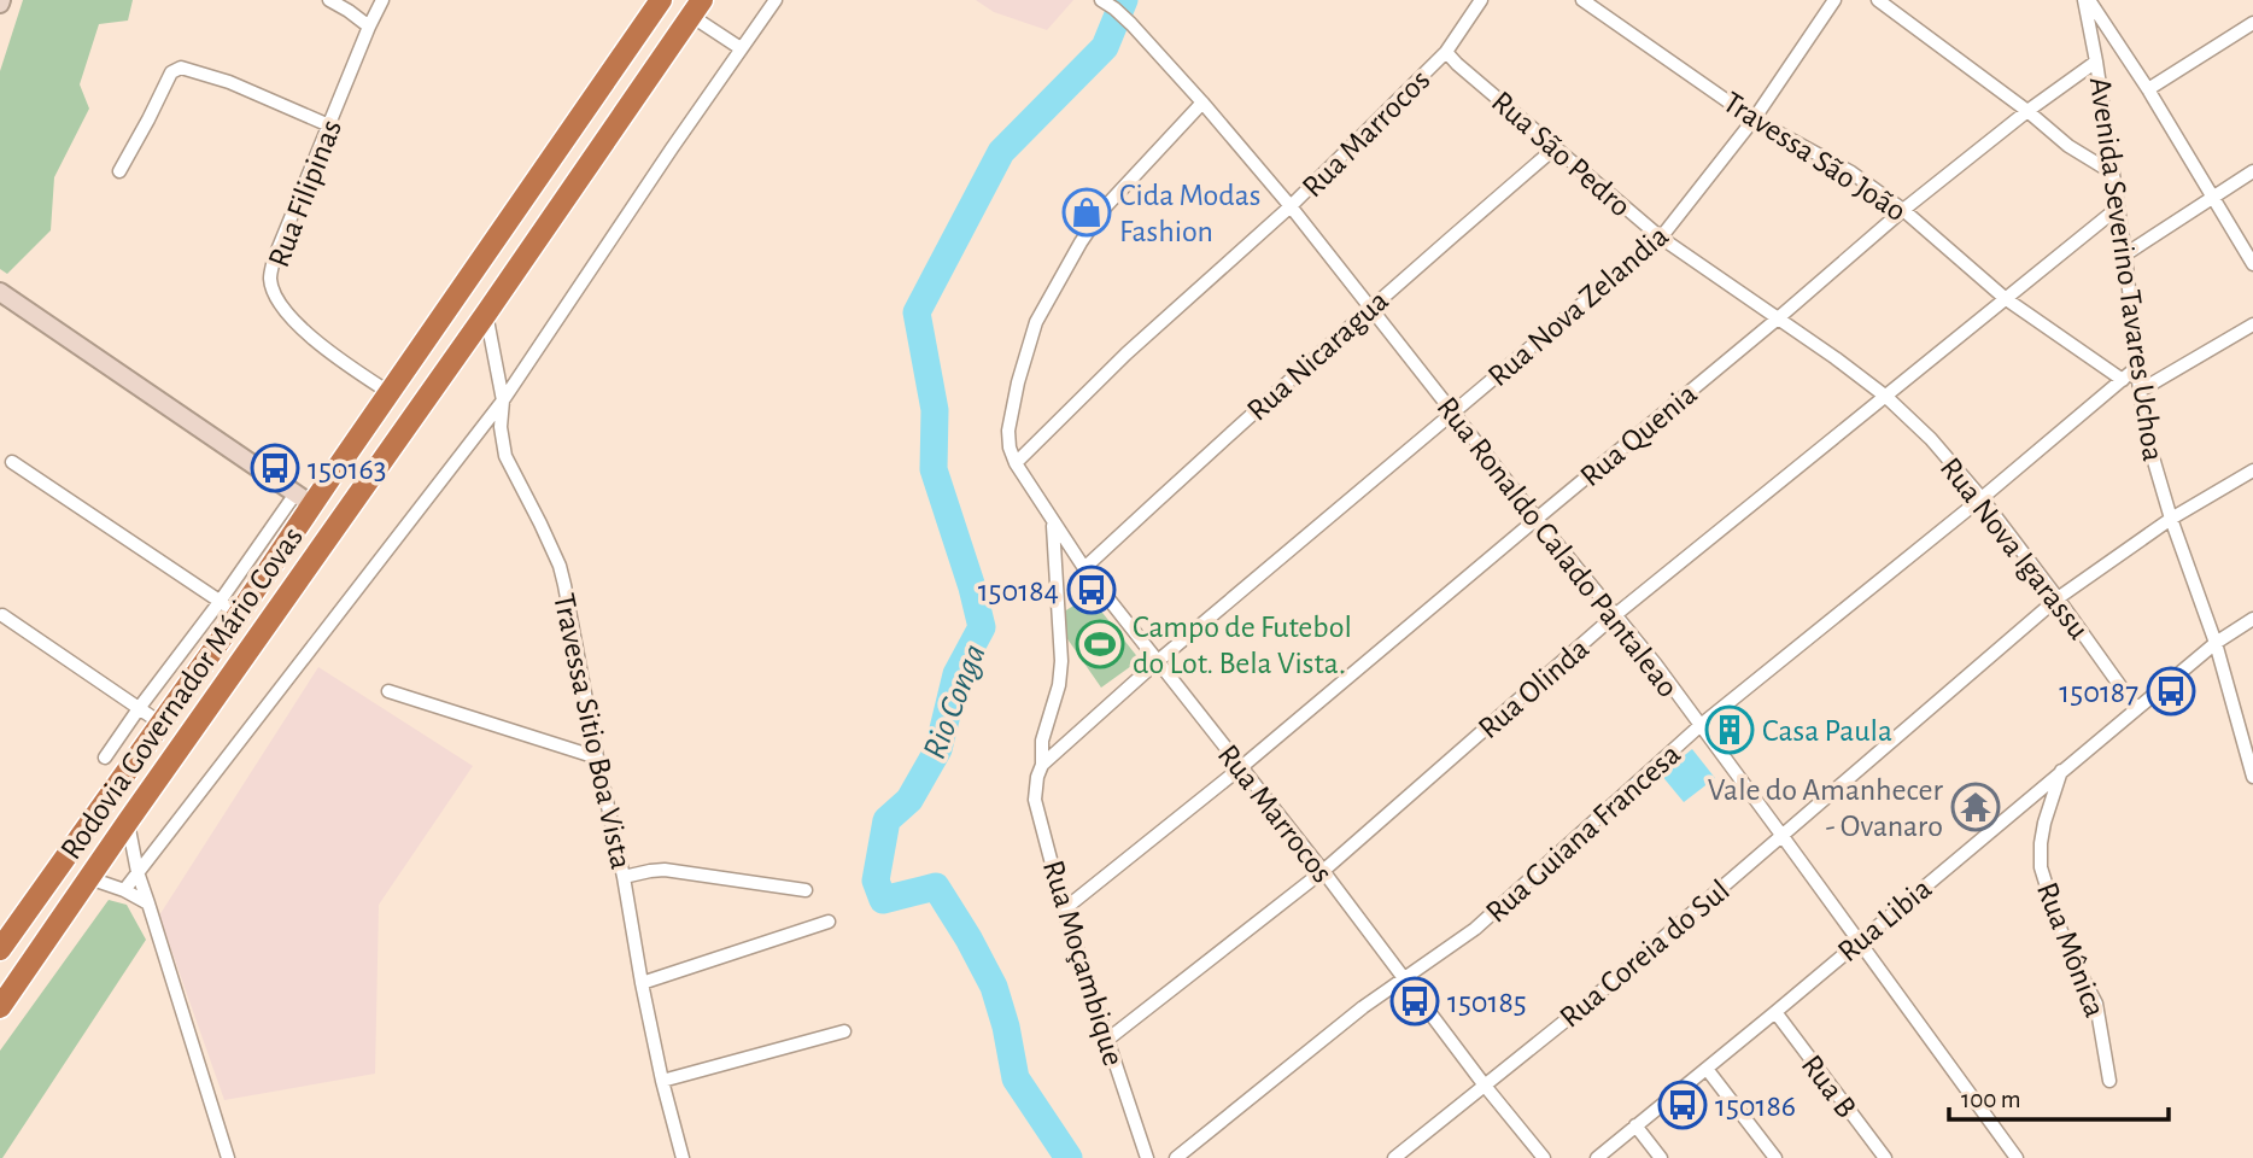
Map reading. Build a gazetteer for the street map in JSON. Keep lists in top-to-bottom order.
{
  "streets": {
    "highway": ["Rodovia Governador Mário Covas"],
    "street": [
      "Rua Marrocos",
      "Rua São Pedro",
      "Travessa São João",
      "Rua Filipinas",
      "Avenida Severino Tavares Uchoa",
      "Rua Nova Zelandia",
      "Rua Nicaragua",
      "Rua Quenia",
      "Rua Ronaldo Calado Pantaleao",
      "Rua Nova Igarassu",
      "Rua Olinda",
      "Travessa Sitio Boa Vista",
      "Rua Guiana Francesa",
      "Rua Libia",
      "Rua Mônica",
      "Rua Coreia do Sul",
      "Rua Moçambique",
      "Rua B"
    ]
  },
  "crossings": [
    ["Rua Marrocos", "Rua São Pedro"],
    ["Rua Marrocos", "Rua Nova Zelandia"],
    ["Rua Marrocos", "Rua Nicaragua"],
    ["Rua Marrocos", "Rua Quenia"],
    ["Rua Marrocos", "Rua Ronaldo Calado Pantaleao"],
    ["Rua Marrocos", "Rua Olinda"],
    ["Rua Marrocos", "Rua Guiana Francesa"],
    ["Rua Marrocos", "Rua Coreia do Sul"],
    ["Rua Marrocos", "Rua Moçambique"],
    ["Rua São Pedro", "Rua Nova Zelandia"],
    ["Rua São Pedro", "Rua Nicaragua"],
    ["Rua São Pedro", "Rua Quenia"],
    ["Rua São Pedro", "Rua Nova Igarassu"],
    ["Rua São Pedro", "Rua Olinda"],
    ["Travessa São João", "Rua Nova Zelandia"],
    ["Travessa São João", "Rua Quenia"],
    ["Travessa São João", "Rua Olinda"],
    ["Travessa São João", "Rua Guiana Francesa"],
    ["Rua Filipinas", "Rodovia Governador Mário Covas"],
    ["Avenida Severino Tavares Uchoa", "Rua Quenia"],
    ["Avenida Severino Tavares Uchoa", "Rua Olinda"],
    ["Avenida Severino Tavares Uchoa", "Rua Guiana Francesa"],
    ["Avenida Severino Tavares Uchoa", "Rua Libia"],
    ["Avenida Severino Tavares Uchoa", "Rua Coreia do Sul"],
    ["Rua Nova Zelandia", "Rua Ronaldo Calado Pantaleao"],
    ["Rua Nova Zelandia", "Rua Moçambique"],
    ["Rua Nicaragua", "Rua Ronaldo Calado Pantaleao"],
    ["Rua Quenia", "Rua Ronaldo Calado Pantaleao"],
    ["Rua Quenia", "Rua Moçambique"],
    ["Rua Ronaldo Calado Pantaleao", "Rua Olinda"],
    ["Rua Ronaldo Calado Pantaleao", "Rua Guiana Francesa"],
    ["Rua Ronaldo Calado Pantaleao", "Rua Libia"],
    ["Rua Ronaldo Calado Pantaleao", "Rua Coreia do Sul"],
    ["Rua Nova Igarassu", "Rua Olinda"],
    ["Rua Nova Igarassu", "Rua Guiana Francesa"],
    ["Rua Nova Igarassu", "Rua Libia"],
    ["Rua Nova Igarassu", "Rua Coreia do Sul"],
    ["Rua Olinda", "Rua Moçambique"],
    ["Rodovia Governador Mário Covas", "Travessa Sitio Boa Vista"],
    ["Rua Libia", "Rua Mônica"],
    ["Rua Libia", "Rua B"]
  ],
  "water": ["Rio Conga"],
  "places": {
    "shop": ["Cida Modas Fashion"],
    "bus stop": [
      "150163",
      "150184",
      "150187",
      "150185",
      "150186"
    ],
    "sports": ["Campo de Futebol do Lot. Bela Vista."],
    "building": ["Casa Paula"],
    "temple": ["Vale do Amanhecer - Ovanaro"]
  },
  "scale_bar": "100 m"
}
